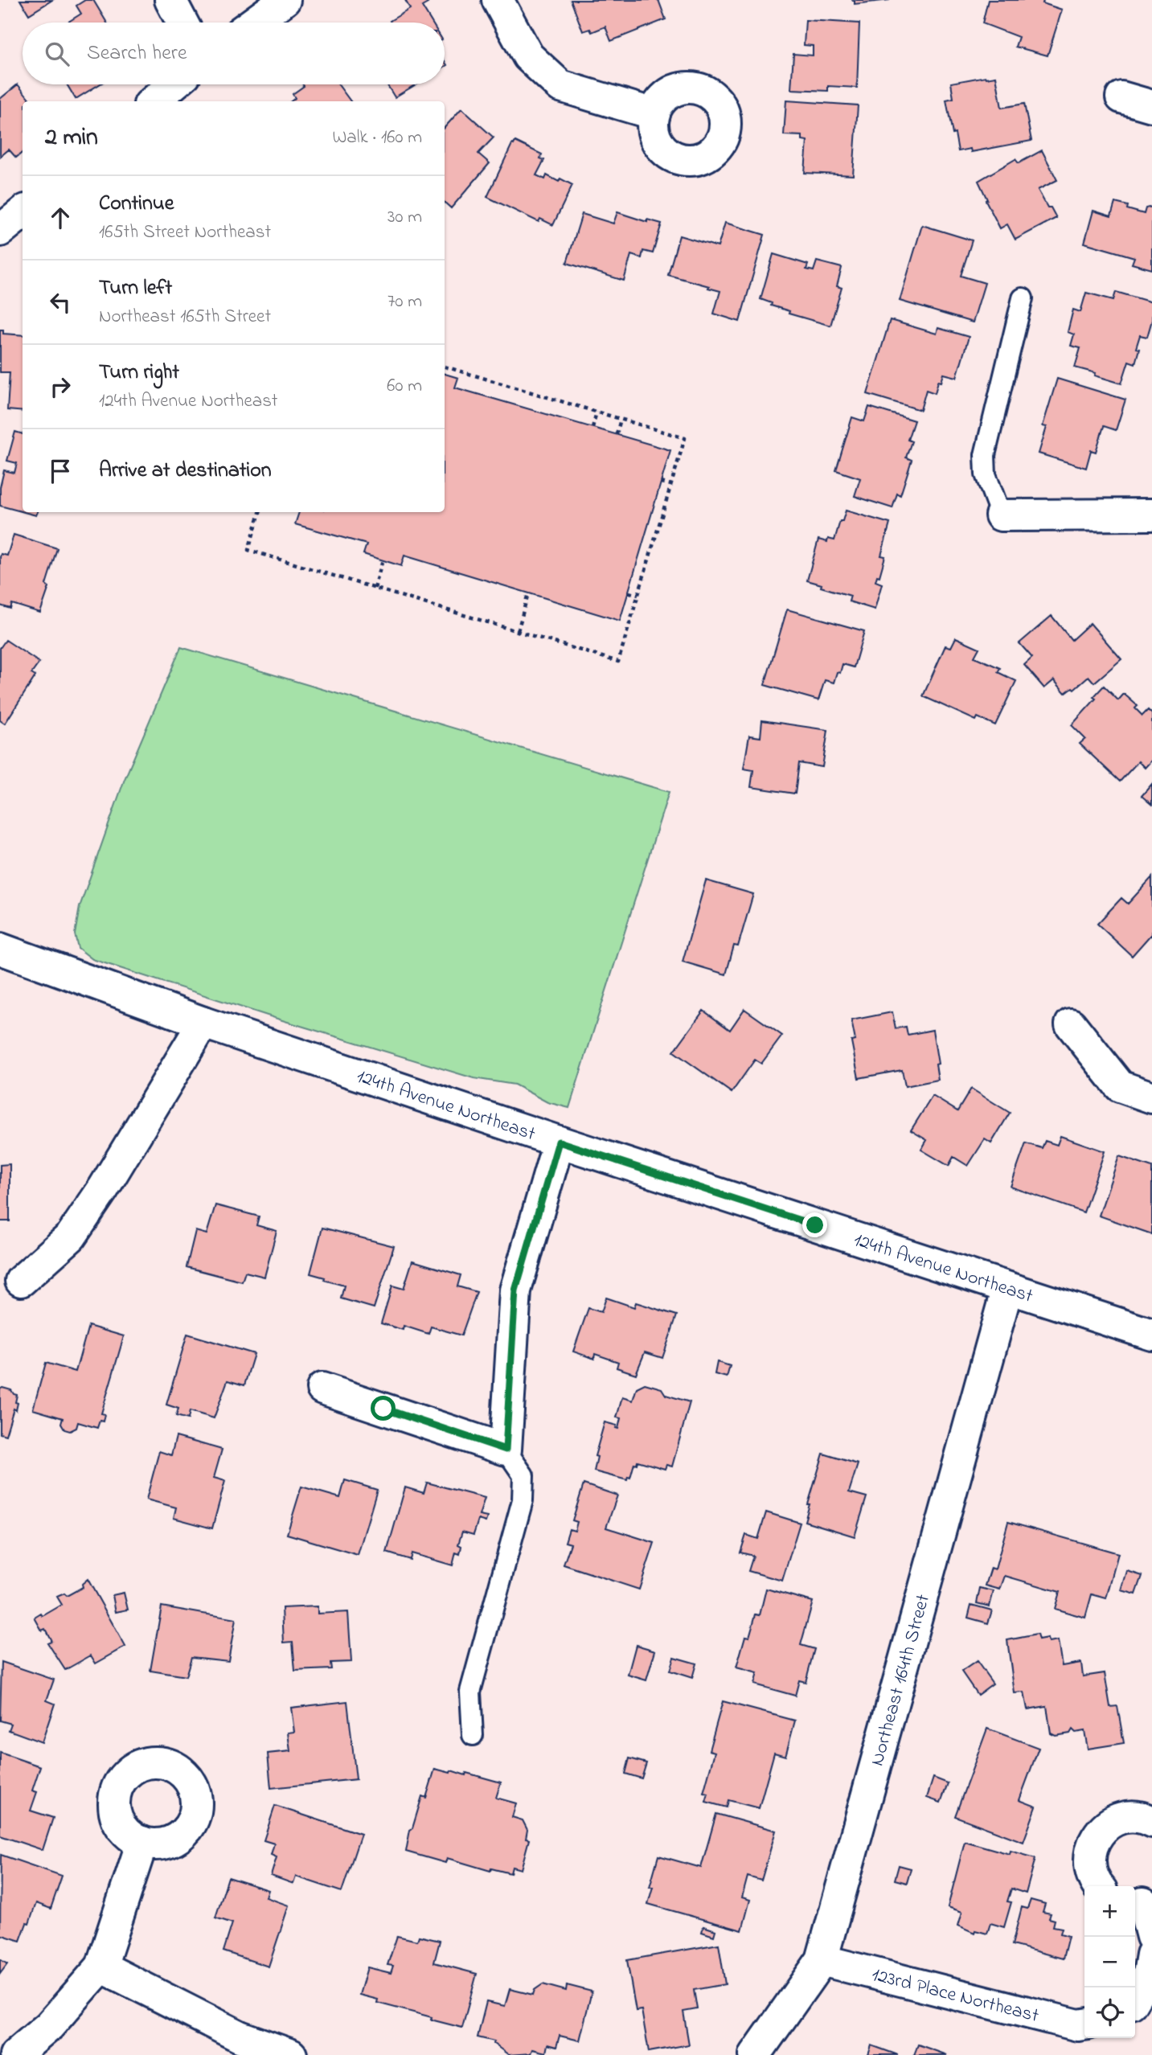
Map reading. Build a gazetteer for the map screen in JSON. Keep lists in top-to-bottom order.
{
  "streets": {
    "street": ["124th Avenue Northeast", "Northeast 164th Street", "123rd Place Northeast"]
  },
  "crossings": [
    ["124th Avenue Northeast", "Northeast 164th Street"],
    ["Northeast 164th Street", "123rd Place Northeast"]
  ],
  "page": {
    "search": "Search here",
    "heading": ["2 min", "Walk · 160 m"],
    "list": [
      ["Continue", "165th Street Northeast", "30 m"],
      ["Turn left", "Northeast 165th Street", "70 m"],
      ["Turn right", "124th Avenue Northeast", "60 m"],
      "Arrive at destination"
    ],
    "map_buttons": ["+", "−"]
  }
}
